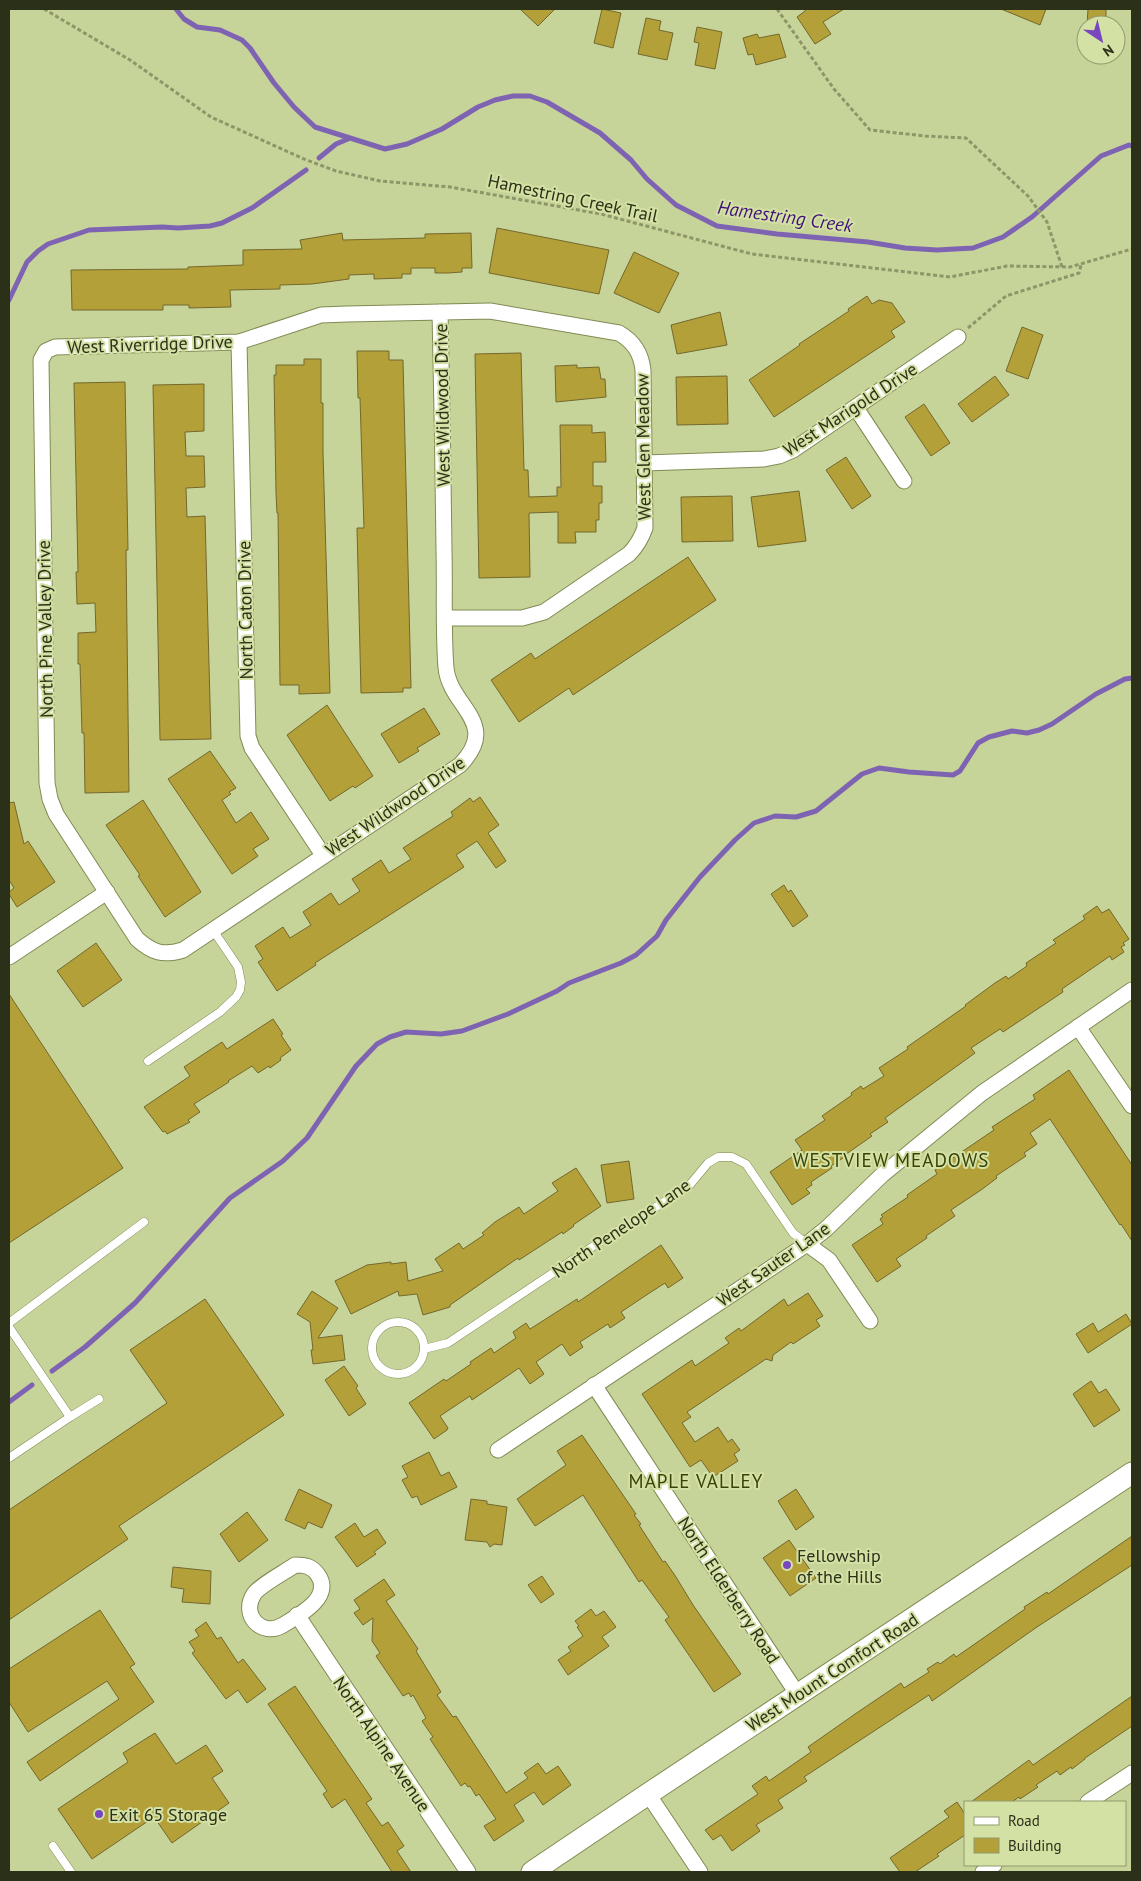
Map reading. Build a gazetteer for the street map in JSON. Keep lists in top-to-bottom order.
{
  "streets": {
    "street": [
      "West Riverridge Drive",
      "West Wildwood Drive",
      "West Marigold Drive",
      "West Glen Meadow",
      "North Caton Drive",
      "North Pine Valley Drive",
      "North Penelope Lane",
      "West Sauter Lane",
      "North Elderberry Road",
      "West Mount Comfort Road",
      "North Alpine Avenue"
    ],
    "path": ["Hamestring Creek Trail"]
  },
  "crossings": [
    ["West Riverridge Drive", "West Wildwood Drive"],
    ["West Riverridge Drive", "West Glen Meadow"],
    ["West Riverridge Drive", "North Caton Drive"],
    ["West Riverridge Drive", "North Pine Valley Drive"],
    ["West Wildwood Drive", "West Glen Meadow"],
    ["West Wildwood Drive", "North Caton Drive"],
    ["West Wildwood Drive", "North Pine Valley Drive"],
    ["West Marigold Drive", "West Glen Meadow"],
    ["North Penelope Lane", "West Sauter Lane"],
    ["West Sauter Lane", "North Elderberry Road"],
    ["North Elderberry Road", "West Mount Comfort Road"]
  ],
  "districts": ["WESTVIEW MEADOWS", "MAPLE VALLEY"],
  "water": ["Hamestring Creek"],
  "places": ["Fellowship of the Hills", "Exit 65 Storage"],
  "legend": ["Road", "Building"],
  "north": "bottom right"
}
